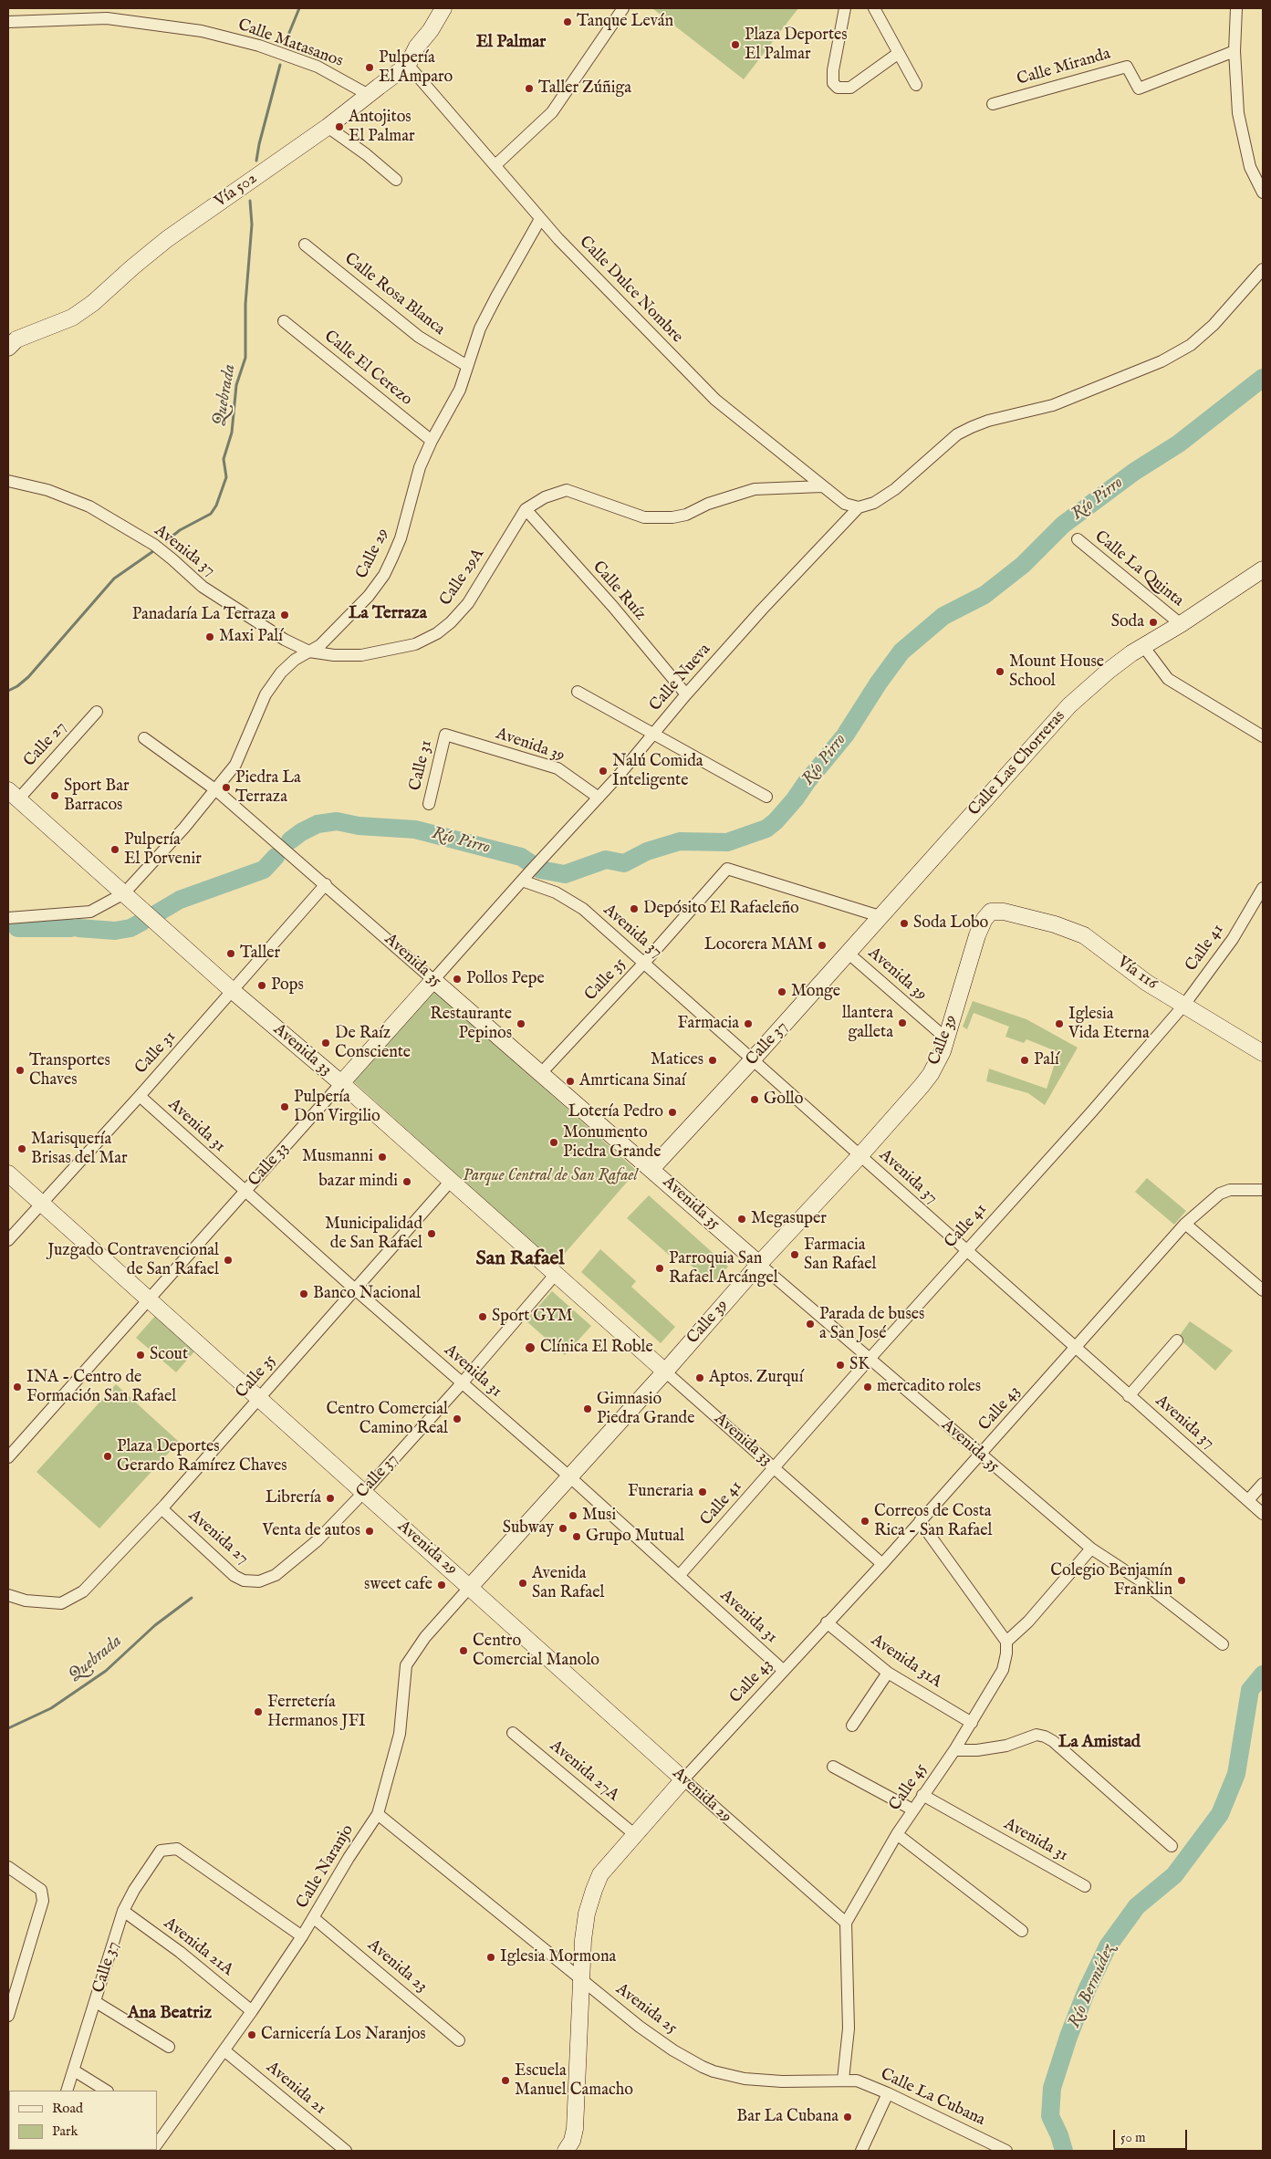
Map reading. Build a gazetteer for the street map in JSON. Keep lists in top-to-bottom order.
{
  "streets": {
    "main road": [
      "Vía 502",
      "Calle Las Chorreras",
      "Avenida 35",
      "Vía 116",
      "Calle 39",
      "Calle 37",
      "Avenida 33",
      "Calle 33",
      "Avenida 29"
    ],
    "street": [
      "Calle Matasanos",
      "Calle Miranda",
      "Calle Dulce Nombre",
      "Calle Rosa Blanca",
      "Calle El Cerezo",
      "Avenida 37",
      "Calle 29",
      "Calle La Quinta",
      "Calle 29A",
      "Calle Ruíz",
      "Calle Nueva",
      "Calle 27",
      "Avenida 39",
      "Calle 31",
      "Calle 41",
      "Calle 35",
      "Avenida 31",
      "Calle 43",
      "Avenida 27",
      "Avenida 31A",
      "Avenida 27A",
      "Calle 45",
      "Calle Naranjo",
      "Avenida 21A",
      "Avenida 23",
      "Avenida 25",
      "Avenida 21",
      "Calle La Cubana"
    ]
  },
  "crossings": [
    ["Calle Matasanos", "Vía 502"],
    ["Vía 502", "Calle Dulce Nombre"],
    ["Calle Dulce Nombre", "Calle 29"],
    ["Calle Dulce Nombre", "Calle 29A"],
    ["Calle Dulce Nombre", "Calle Nueva"],
    ["Calle Rosa Blanca", "Calle 29"],
    ["Calle El Cerezo", "Calle 29"],
    ["Avenida 37", "Calle 29"],
    ["Avenida 37", "Calle 29A"],
    ["Avenida 37", "Calle Nueva"],
    ["Avenida 37", "Calle 41"],
    ["Avenida 37", "Calle 35"],
    ["Avenida 37", "Calle 39"],
    ["Avenida 37", "Calle 37"],
    ["Avenida 37", "Calle 33"],
    ["Avenida 37", "Calle 43"],
    ["Calle 29", "Calle 29A"],
    ["Calle 29", "Avenida 35"],
    ["Calle 29", "Avenida 33"],
    ["Calle La Quinta", "Calle Las Chorreras"],
    ["Calle 29A", "Calle Ruíz"],
    ["Calle Ruíz", "Calle Nueva"],
    ["Calle Nueva", "Avenida 39"],
    ["Calle Nueva", "Calle 33"],
    ["Calle 27", "Avenida 33"],
    ["Avenida 39", "Calle 31"],
    ["Avenida 39", "Calle 39"],
    ["Avenida 39", "Calle 37"],
    ["Calle Las Chorreras", "Calle 35"],
    ["Calle Las Chorreras", "Calle 37"],
    ["Calle 31", "Avenida 35"],
    ["Calle 31", "Avenida 33"],
    ["Calle 31", "Avenida 31"],
    ["Calle 31", "Avenida 29"],
    ["Calle 41", "Avenida 35"],
    ["Calle 41", "Vía 116"],
    ["Calle 41", "Avenida 33"],
    ["Calle 41", "Avenida 31"],
    ["Avenida 35", "Calle 35"],
    ["Avenida 35", "Calle 39"],
    ["Avenida 35", "Calle 37"],
    ["Avenida 35", "Calle 33"],
    ["Avenida 35", "Calle 43"],
    ["Vía 116", "Calle 39"],
    ["Calle 35", "Calle 37"],
    ["Calle 35", "Avenida 33"],
    ["Calle 35", "Avenida 31"],
    ["Calle 35", "Avenida 27"],
    ["Calle 35", "Avenida 29"],
    ["Calle 39", "Avenida 33"],
    ["Calle 39", "Avenida 31"],
    ["Calle 39", "Avenida 29"],
    ["Calle 39", "Calle Naranjo"],
    ["Calle 37", "Avenida 33"],
    ["Calle 37", "Avenida 31"],
    ["Calle 37", "Avenida 27"],
    ["Calle 37", "Avenida 29"],
    ["Calle 37", "Calle Naranjo"],
    ["Calle 37", "Avenida 21A"],
    ["Avenida 33", "Calle 33"],
    ["Avenida 33", "Calle 43"],
    ["Avenida 31", "Calle 33"],
    ["Avenida 31", "Calle 43"],
    ["Avenida 31", "Calle 45"],
    ["Calle 33", "Avenida 29"],
    ["Calle 43", "Avenida 29"],
    ["Calle 43", "Avenida 31A"],
    ["Avenida 29", "Calle 45"],
    ["Avenida 29", "Calle Naranjo"],
    ["Avenida 31A", "Calle 45"],
    ["Calle Naranjo", "Avenida 21A"],
    ["Calle Naranjo", "Avenida 23"],
    ["Calle Naranjo", "Avenida 25"],
    ["Calle Naranjo", "Avenida 21"],
    ["Avenida 25", "Calle La Cubana"]
  ],
  "districts": [
    "El Palmar",
    "La Terraza",
    "San Rafael",
    "La Amistad",
    "Ana Beatriz"
  ],
  "water": ["Quebrada", "Río Pirro", "Río Bermúdez"],
  "parks": ["Parque Central de San Rafael"],
  "places": [
    "Tanque Leván",
    "Plaza Deportes El Palmar",
    "Pulpería El Amparo",
    "Taller Zúñiga",
    "Antojitos El Palmar",
    "Panadaría La Terraza",
    "Soda",
    "Maxi Palí",
    "Mount House School",
    "Nalú Comida Inteligente",
    "Piedra La Terraza",
    "Sport Bar Barracos",
    "Pulpería El Porvenir",
    "Depósito El Rafaeleño",
    "Soda Lobo",
    "Locorera MAM",
    "Taller",
    "Pollos Pepe",
    "Pops",
    "Monge",
    "llantera galleta",
    "Restaurante Pepinos",
    "Farmacia",
    "Iglesia Vida Eterna",
    "De Raíz Consciente",
    "Matices",
    "Palí",
    "Transportes Chaves",
    "Amrticana Sinaí",
    "Gollo",
    "Pulpería Don Virgilio",
    "Lotería Pedro",
    "Monumento Piedra Grande",
    "Marisquería Brisas del Mar",
    "Musmanni",
    "bazar mindi",
    "Megasuper",
    "Municipalidad de San Rafael",
    "Farmacia San Rafael",
    "Juzgado Contravencional de San Rafael",
    "Parroquia San Rafael Arcángel",
    "Banco Nacional",
    "Sport GYM",
    "Parada de buses a San José",
    "Clínica El Roble",
    "Scout",
    "SK",
    "Aptos. Zurquí",
    "INA - Centro de Formación San Rafael",
    "mercadito roles",
    "Gimnasio Piedra Grande",
    "Centro Comercial Camino Real",
    "Plaza Deportes Gerardo Ramírez Chaves",
    "Funeraria",
    "Librería",
    "Musi",
    "Correos de Costa Rica - San Rafael",
    "Subway",
    "Venta de autos",
    "Grupo Mutual",
    "Colegio Benjamín Franklin",
    "Avenida San Rafael",
    "sweet cafe",
    "Centro Comercial Manolo",
    "Ferretería Hermanos JFI",
    "Iglesia Mormona",
    "Carnicería Los Naranjos",
    "Escuela Manuel Camacho",
    "Bar La Cubana"
  ],
  "legend": ["Road", "Park"],
  "scale_bar": "50 m"
}
